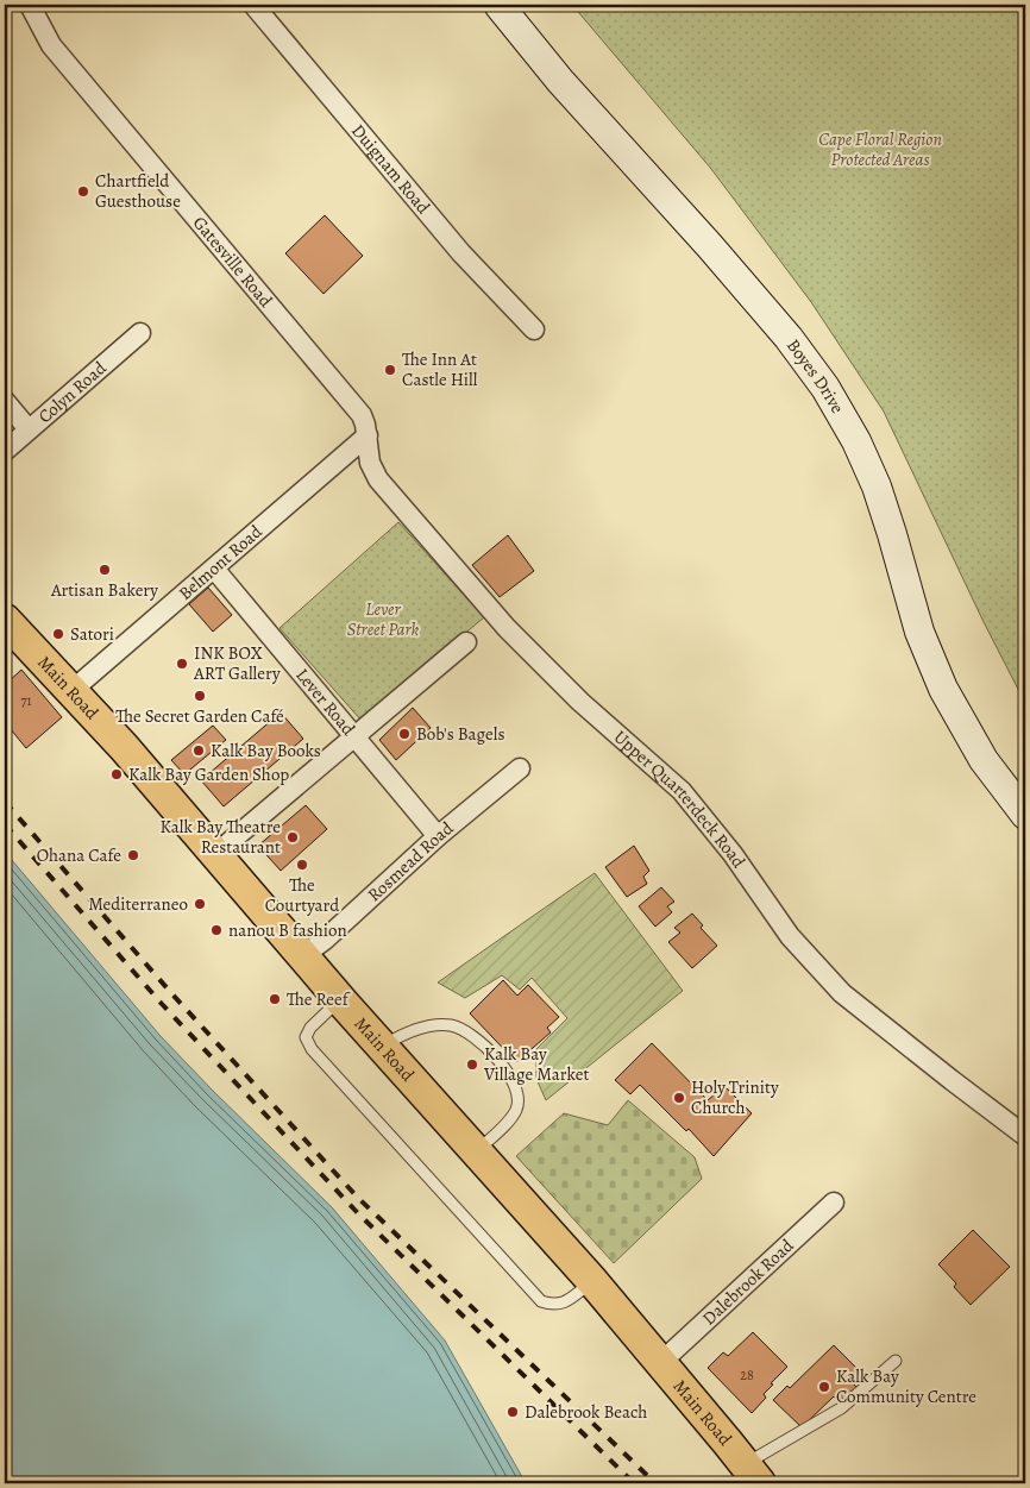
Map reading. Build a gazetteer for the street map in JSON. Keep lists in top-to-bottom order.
{
  "streets": {
    "main road": ["Boyes Drive", "Main Road"],
    "street": [
      "Duignam Road",
      "Gatesville Road",
      "Colyn Road",
      "Belmont Road",
      "Lever Road",
      "Upper Quarterdeck Road",
      "Rosmead Road",
      "Dalebrook Road"
    ]
  },
  "crossings": [
    ["Gatesville Road", "Belmont Road"],
    ["Gatesville Road", "Upper Quarterdeck Road"],
    ["Belmont Road", "Main Road"],
    ["Belmont Road", "Lever Road"],
    ["Belmont Road", "Upper Quarterdeck Road"],
    ["Main Road", "Rosmead Road"],
    ["Main Road", "Dalebrook Road"],
    ["Lever Road", "Rosmead Road"]
  ],
  "parks": ["Cape Floral Region Protected Areas", "Lever Street Park"],
  "places": [
    "Chartfield Guesthouse",
    "The Inn At Castle Hill",
    "Artisan Bakery",
    "Satori",
    "INK BOX ART Gallery",
    "The Secret Garden Café",
    "Bob's Bagels",
    "Kalk Bay Books",
    "Kalk Bay Garden Shop",
    "Kalk Bay Theatre Restaurant",
    "Ohana Cafe",
    "The Courtyard",
    "Mediterraneo",
    "nanou B fashion",
    "The Reef",
    "Kalk Bay Village Market",
    "Holy Trinity Church",
    "Kalk Bay Community Centre",
    "Dalebrook Beach"
  ],
  "house_numbers": ["71", "28"]
}
